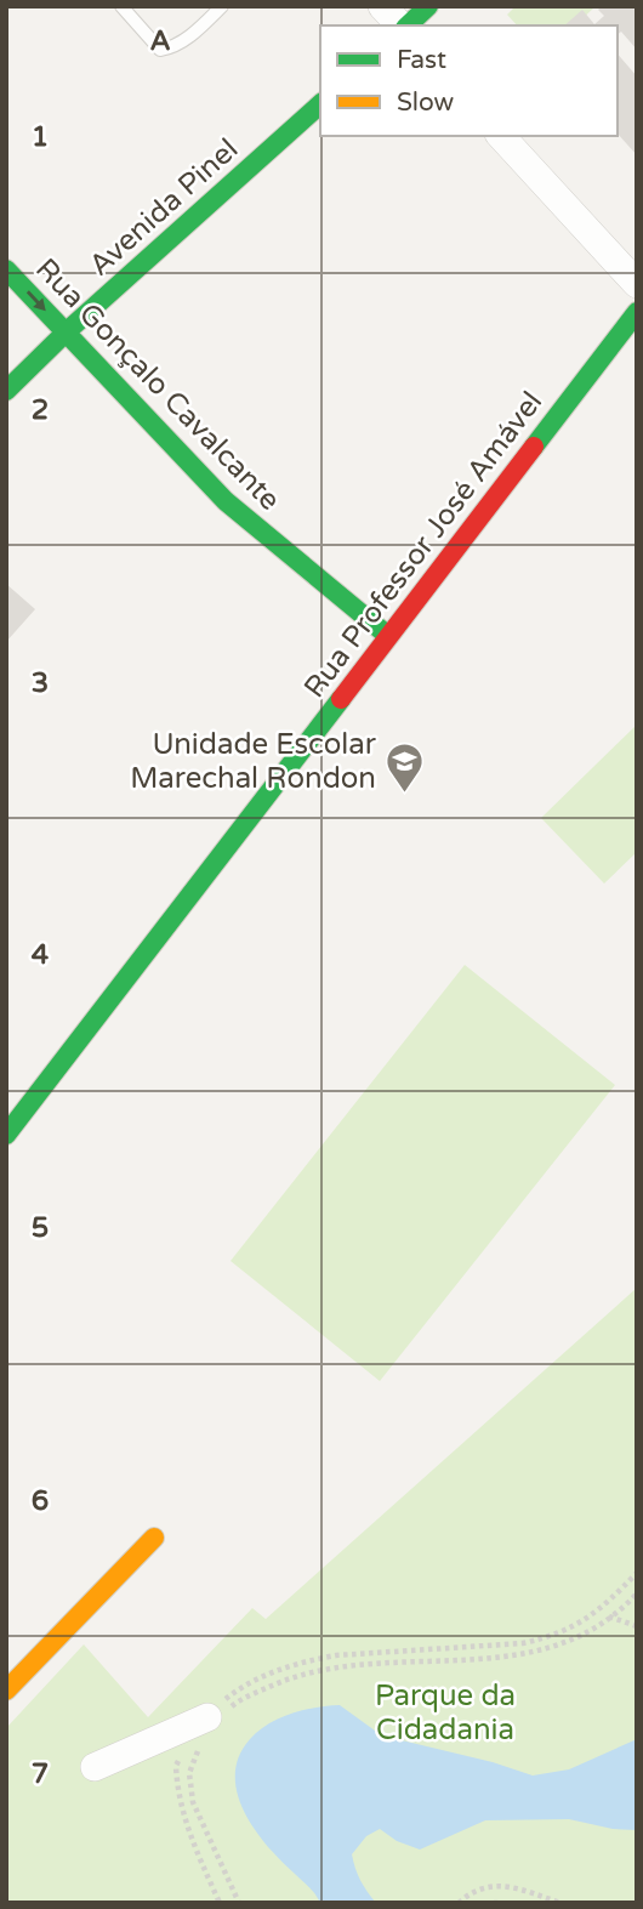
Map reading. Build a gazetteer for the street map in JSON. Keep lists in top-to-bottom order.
{
  "streets": {
    "street": ["Avenida Pinel", "Rua Gonçalo Cavalcante", "Rua Professor José Amável"]
  },
  "crossings": [
    ["Avenida Pinel", "Rua Gonçalo Cavalcante"],
    ["Rua Gonçalo Cavalcante", "Rua Professor José Amável"]
  ],
  "parks": ["Parque da Cidadania"],
  "places": {
    "school or university": ["Unidade Escolar Marechal Rondon"]
  },
  "legend": ["Fast", "Slow"],
  "grid": {
    "columns": ["A"],
    "rows": [
      "1",
      "2",
      "3",
      "4",
      "5",
      "6",
      "7"
    ]
  }
}
